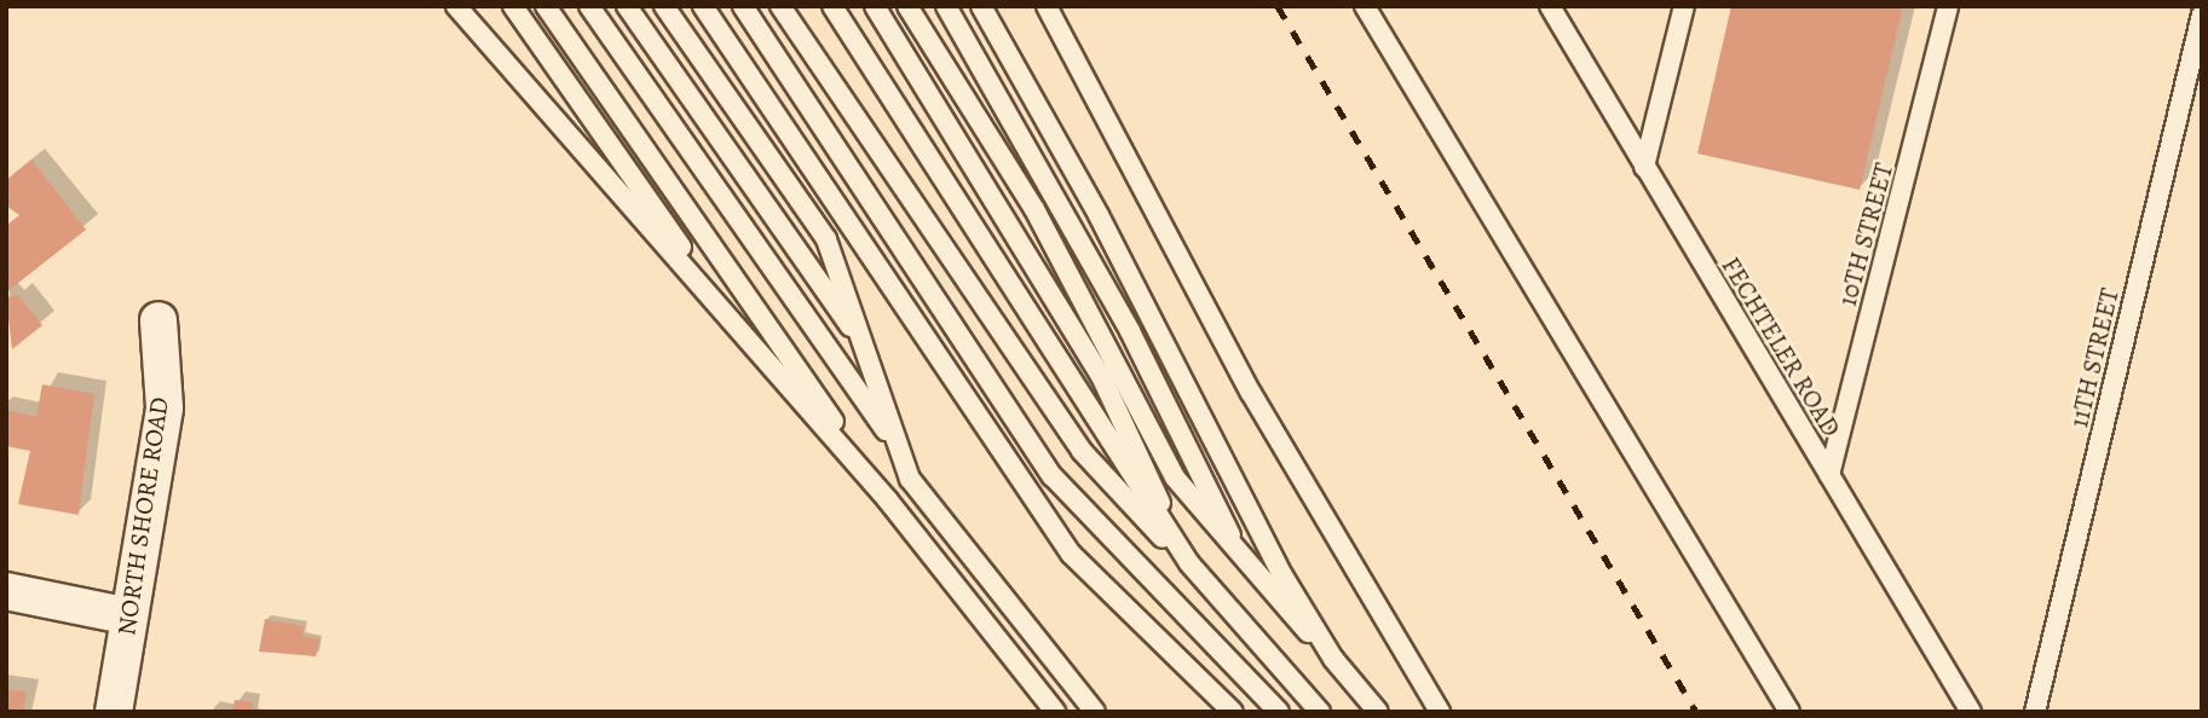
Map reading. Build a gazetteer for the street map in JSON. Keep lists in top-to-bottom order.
{
  "streets": {
    "street": ["NORTH SHORE ROAD"],
    "lane": ["10TH STREET", "FECHTELER ROAD", "11TH STREET"]
  },
  "crossings": [
    ["10TH STREET", "FECHTELER ROAD"]
  ]
}
